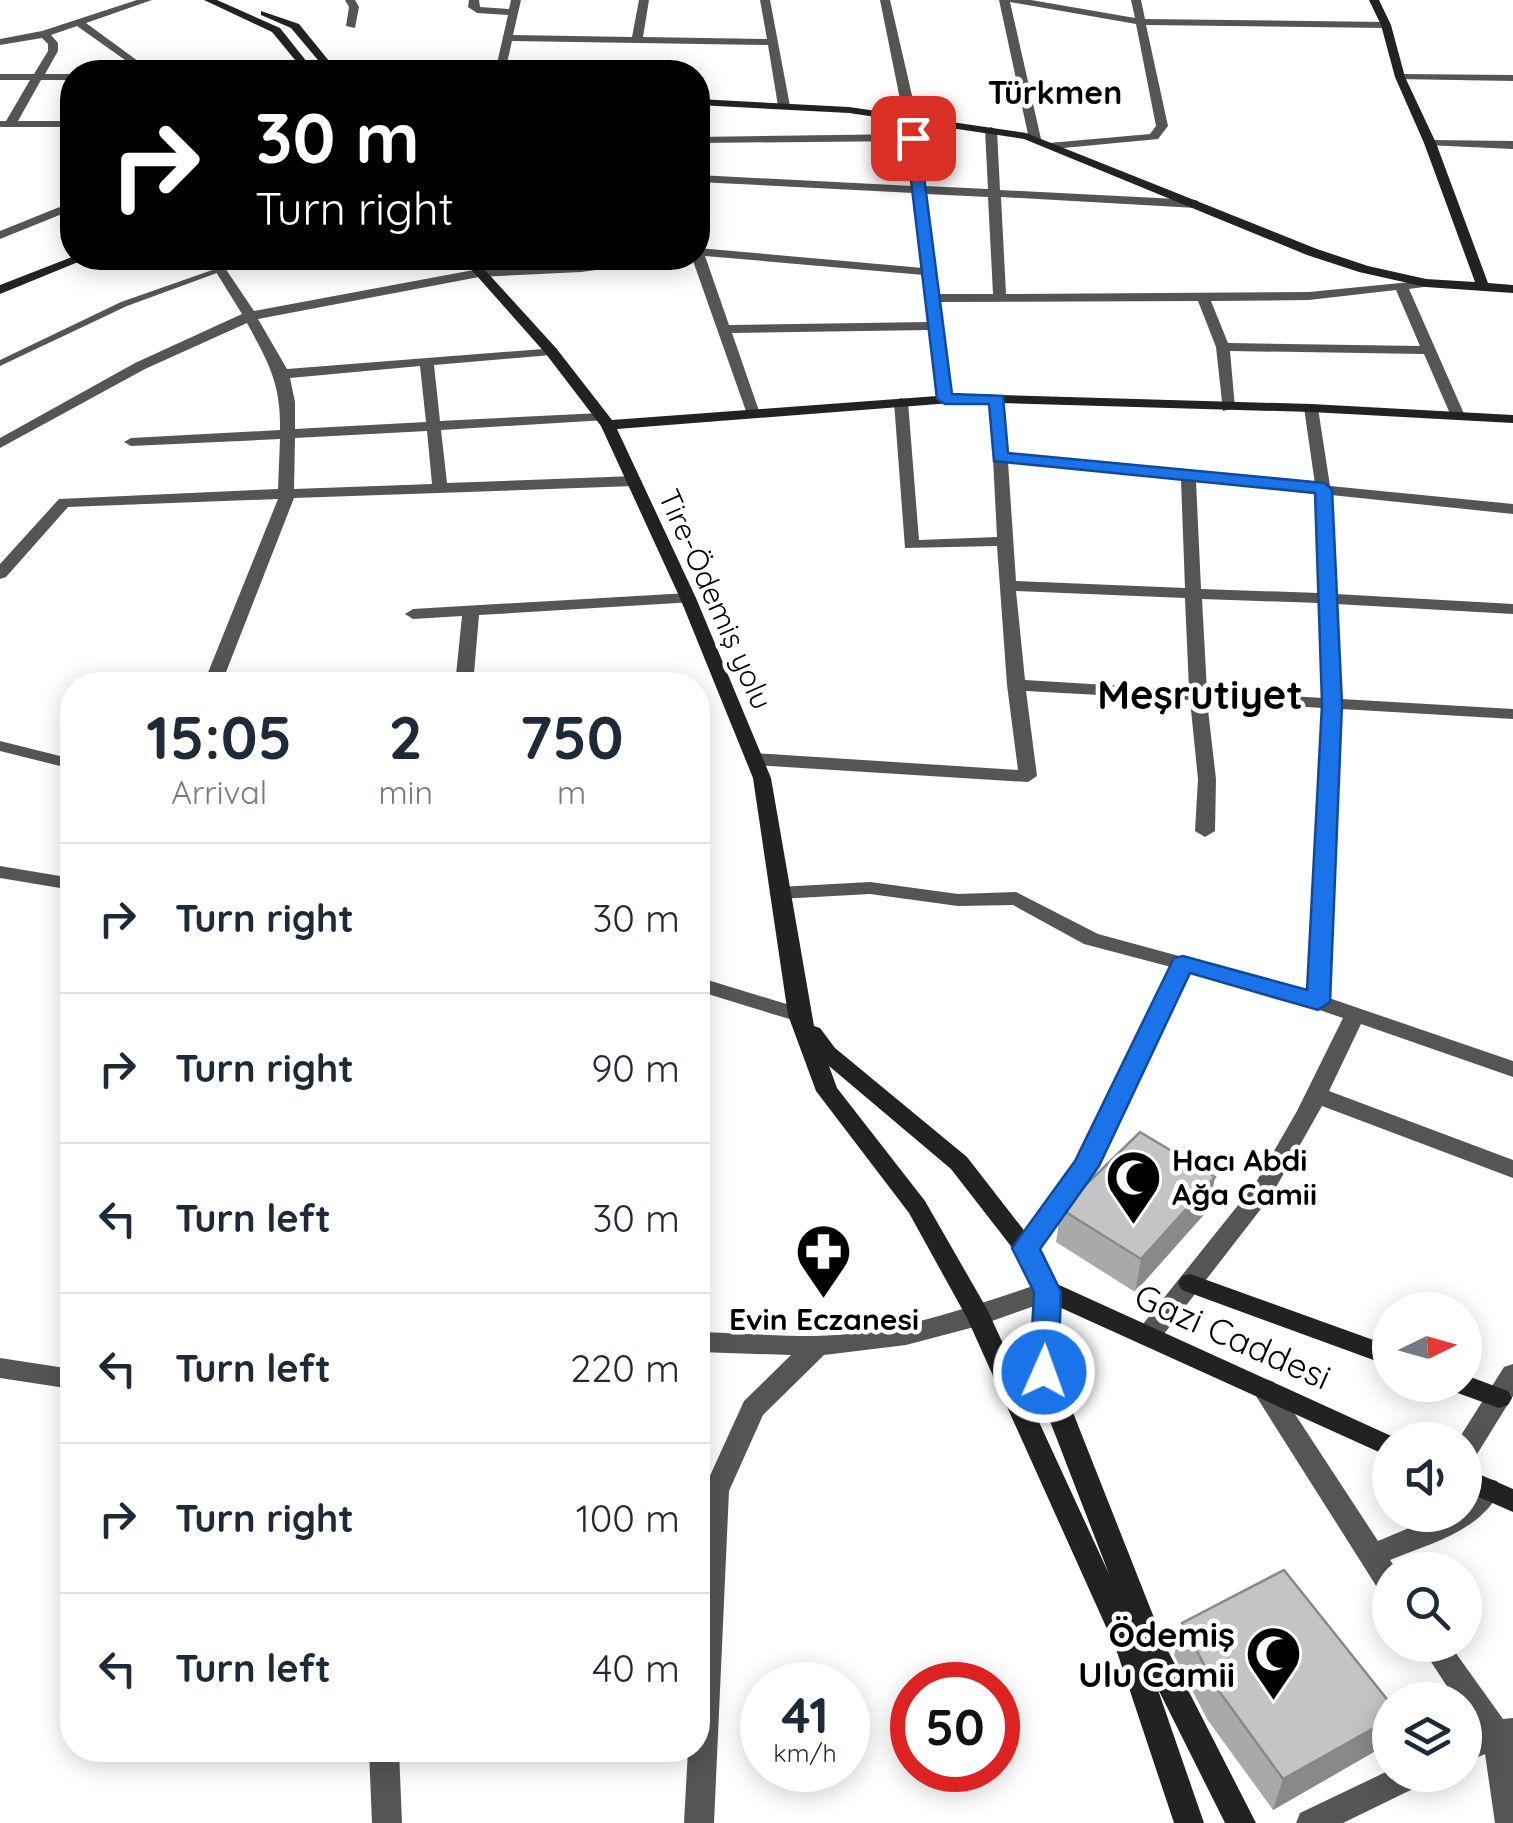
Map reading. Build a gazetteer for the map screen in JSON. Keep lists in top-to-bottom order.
{
  "streets": {
    "street": ["Tire-Ödemiş yolu", "Gazi Caddesi"]
  },
  "districts": ["Türkmen", "Meşrutiyet"],
  "places": {
    "mosque": ["Hacı Abdi Ağa Camii", "Ödemiş Ulu Camii"],
    "pharmacy": ["Evin Eczanesi"]
  },
  "north": "right",
  "page": {
    "turn": ["30 m", "Turn right"],
    "eta": [
      "15:05",
      "Arrival",
      "2",
      "min",
      "750",
      "m"
    ],
    "list": [
      {
        "name": "Turn right",
        "value": "30 m"
      },
      {
        "name": "Turn right",
        "value": "90 m"
      },
      {
        "name": "Turn left",
        "value": "30 m"
      },
      {
        "name": "Turn left",
        "value": "220 m"
      },
      {
        "name": "Turn right",
        "value": "100 m"
      },
      {
        "name": "Turn left",
        "value": "40 m"
      }
    ],
    "speed": "41 km/h",
    "limit": "50"
  }
}
